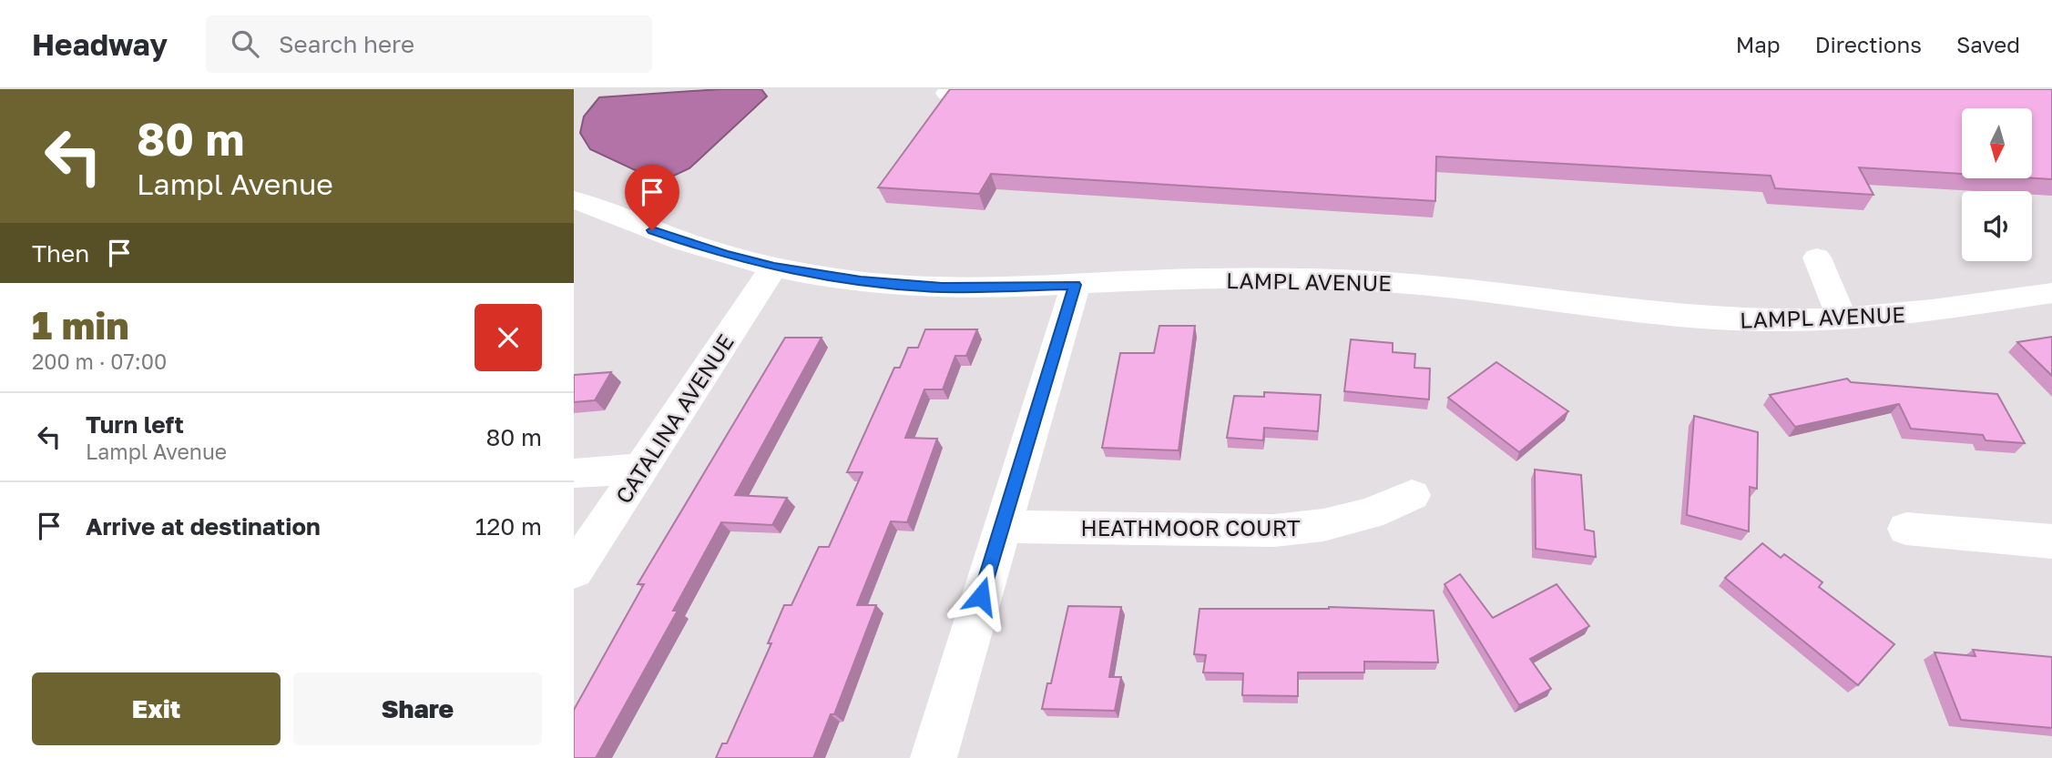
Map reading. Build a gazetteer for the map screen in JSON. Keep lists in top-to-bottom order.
{
  "streets": {
    "street": ["LAMPL AVENUE", "CATALINA AVENUE", "HEATHMOOR COURT"]
  },
  "crossings": [
    ["LAMPL AVENUE", "CATALINA AVENUE"]
  ],
  "north": "bottom",
  "page": {
    "header": "Headway",
    "search": "Search here",
    "nav": ["Map", "Directions", "Saved"],
    "turn": ["80 m", "Lampl Avenue"],
    "then": "Then",
    "heading": ["1 min", "200 m · 07:00"],
    "list": [
      {
        "name": "Turn left",
        "note": "Lampl Avenue",
        "value": "80 m"
      },
      {
        "name": "Arrive at destination",
        "value": "120 m"
      }
    ],
    "buttons": ["Exit", "Share"]
  }
}
